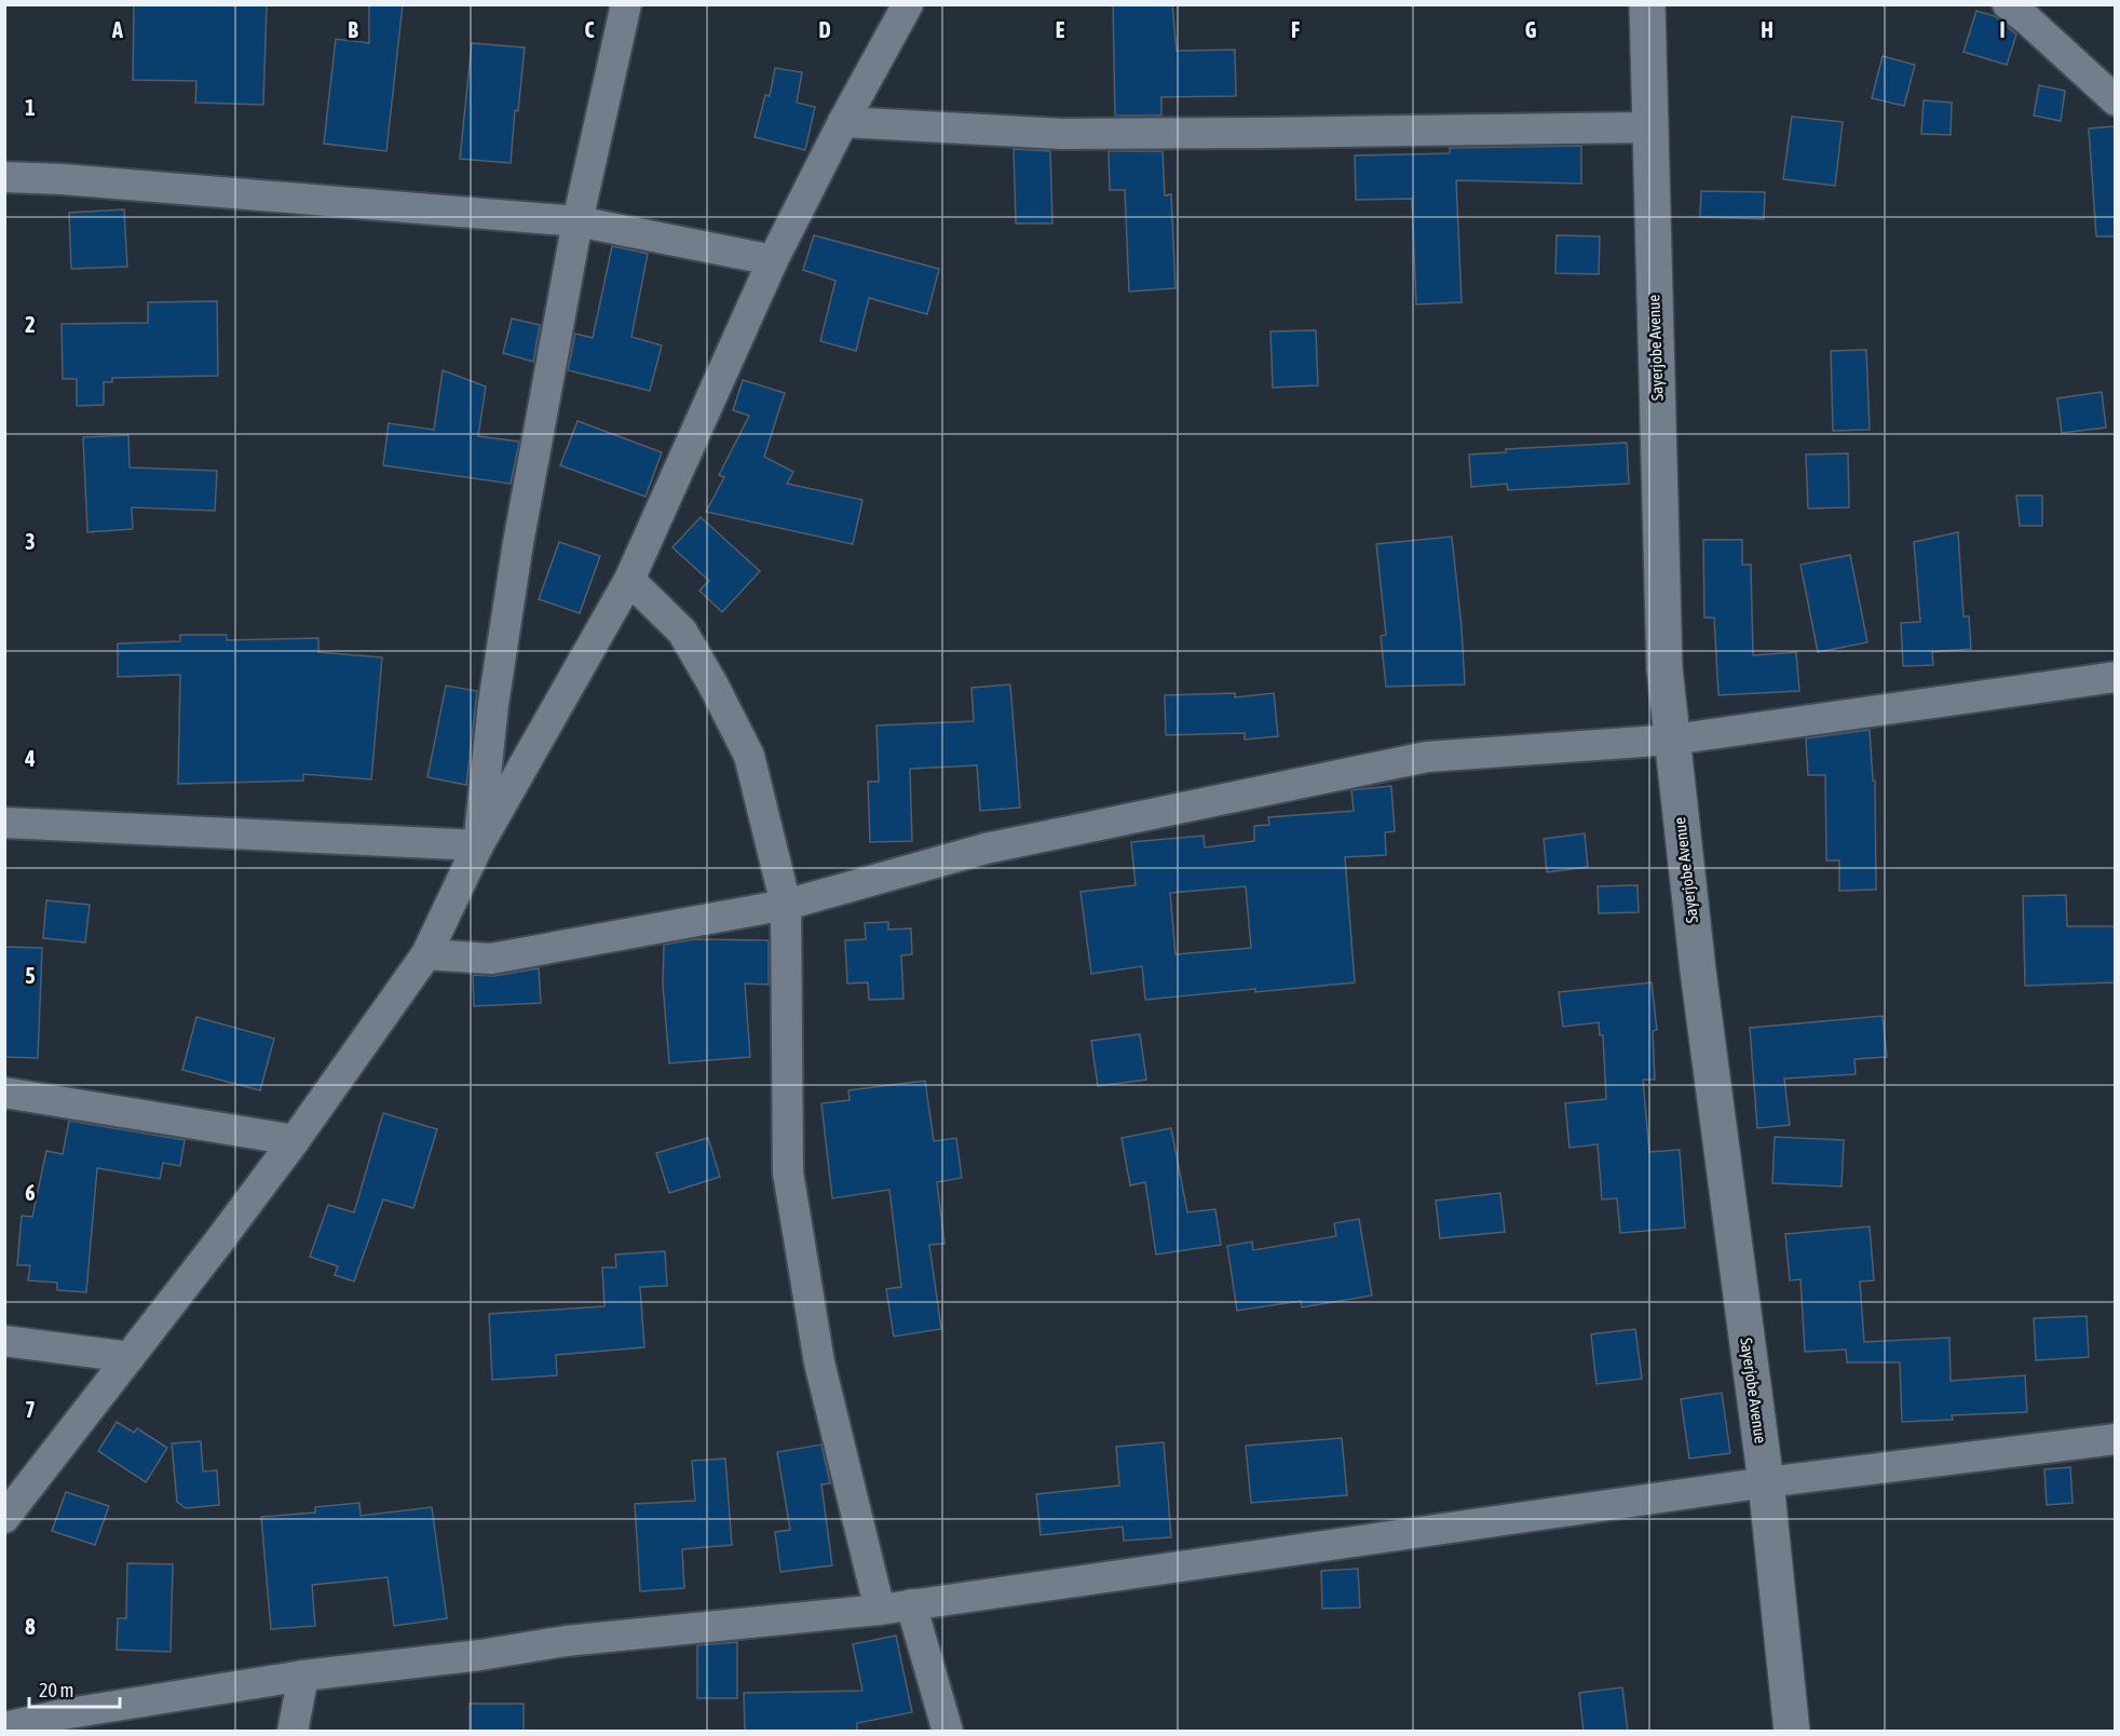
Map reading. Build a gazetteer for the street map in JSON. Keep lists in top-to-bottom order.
{
  "streets": {
    "street": ["Sayerjobe Avenue"]
  },
  "scale_bar": "20 m",
  "grid": {
    "columns": [
      "A",
      "B",
      "C",
      "D",
      "E",
      "F",
      "G",
      "H",
      "I"
    ],
    "rows": [
      "1",
      "2",
      "3",
      "4",
      "5",
      "6",
      "7",
      "8"
    ]
  }
}
